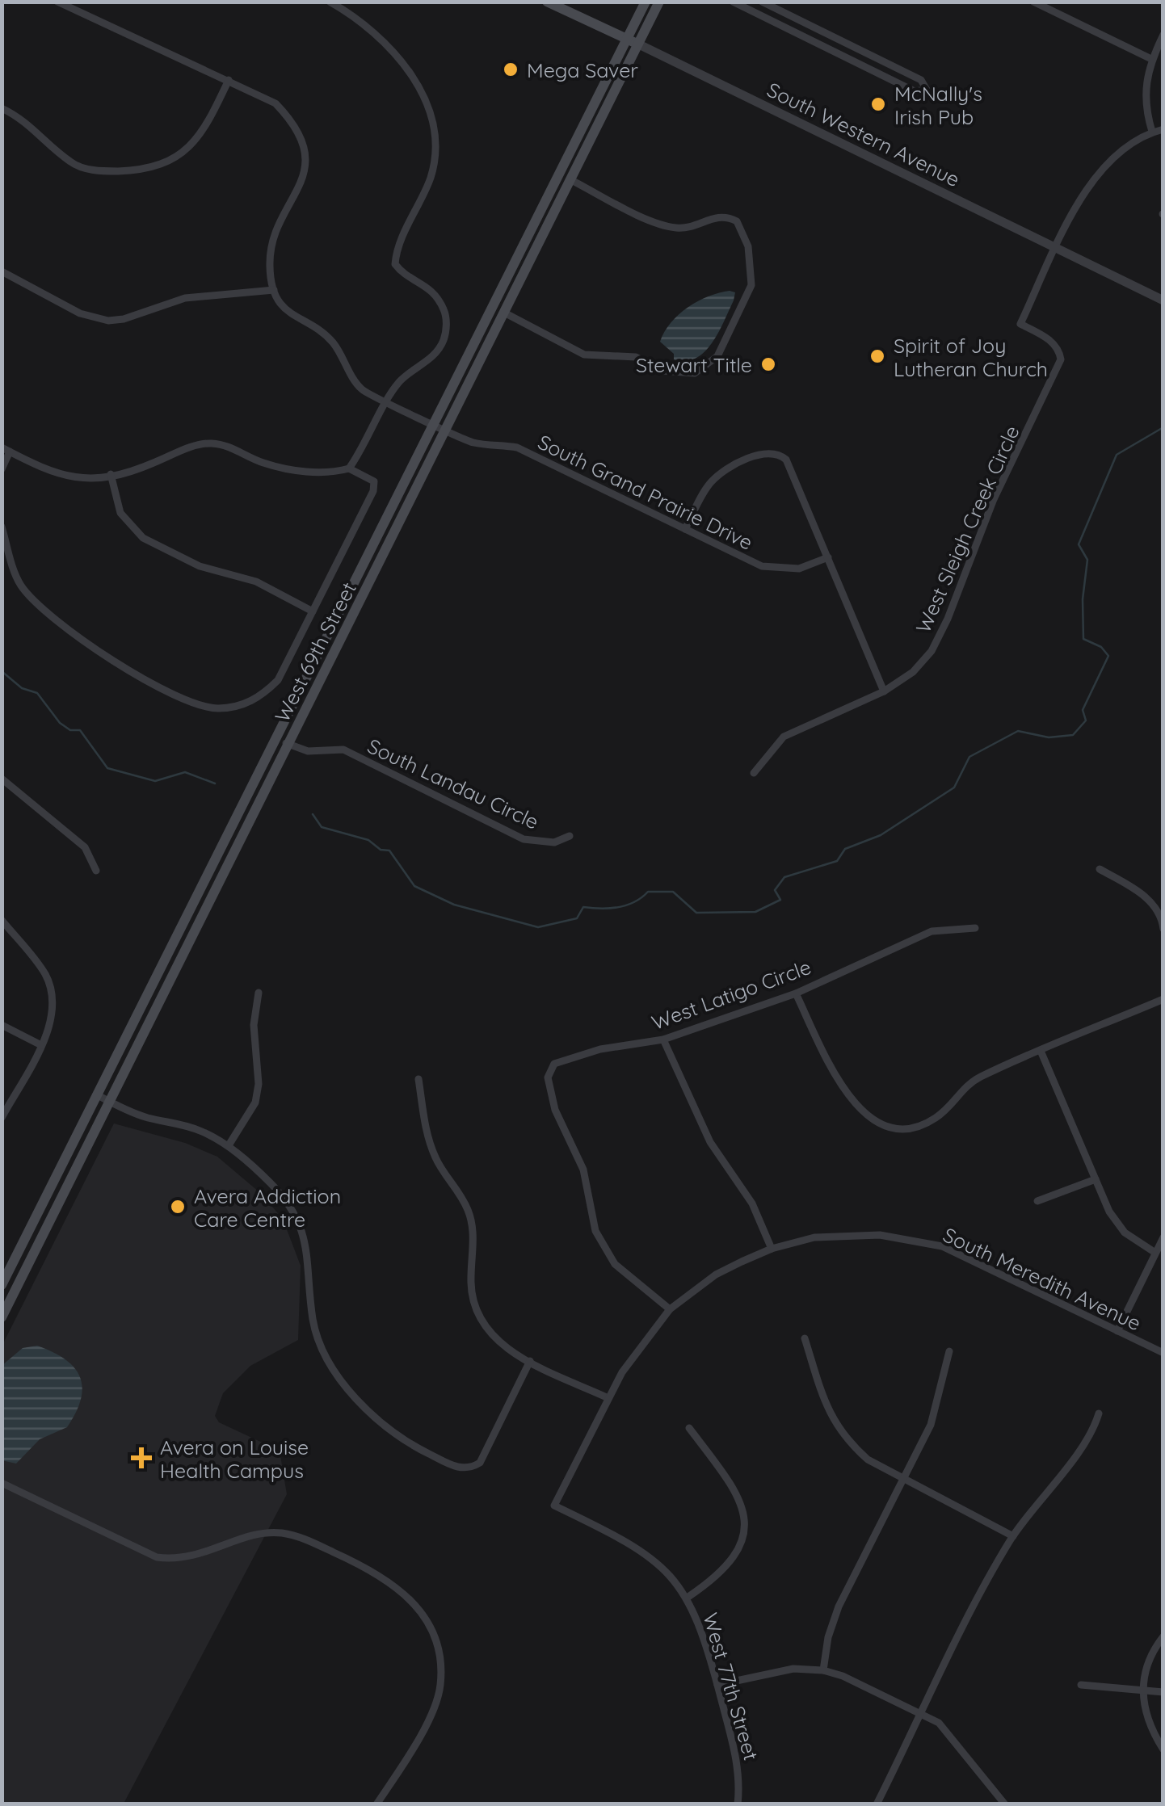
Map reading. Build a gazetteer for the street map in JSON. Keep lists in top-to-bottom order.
{
  "streets": {
    "main road": ["South Western Avenue", "West 69th Street"],
    "street": [
      "South Grand Prairie Drive",
      "West Sleigh Creek Circle",
      "South Landau Circle",
      "West Latigo Circle",
      "South Meredith Avenue",
      "West 77th Street"
    ]
  },
  "crossings": [
    ["South Western Avenue", "West Sleigh Creek Circle"],
    ["South Western Avenue", "West 69th Street"],
    ["South Grand Prairie Drive", "West 69th Street"],
    ["West 69th Street", "South Landau Circle"],
    ["West Latigo Circle", "South Meredith Avenue"],
    ["South Meredith Avenue", "West 77th Street"]
  ],
  "places": {
    "other": [
      "Mega Saver",
      "McNally's Irish Pub",
      "Spirit of Joy Lutheran Church",
      "Stewart Title",
      "Avera Addiction Care Centre"
    ],
    "health": ["Avera on Louise Health Campus"]
  }
}
